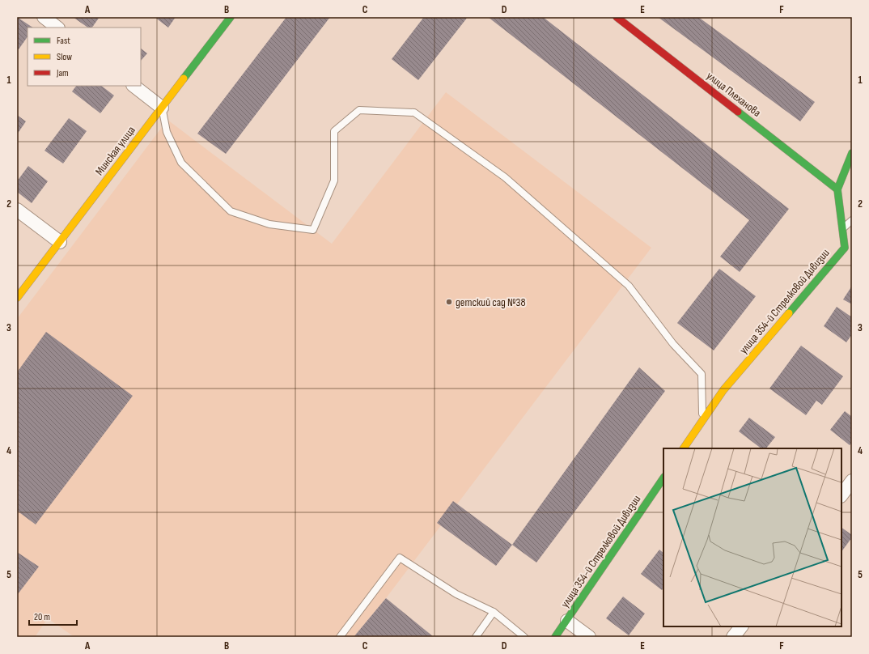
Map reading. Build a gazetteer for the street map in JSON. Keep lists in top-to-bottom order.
{
  "streets": {
    "street": ["улица Плеханова", "Минская улица", "улица 354-й Стрелковой Дивизии"]
  },
  "crossings": [
    ["улица Плеханова", "улица 354-й Стрелковой Дивизии"]
  ],
  "places": ["детский сад №38"],
  "legend": ["Fast", "Slow", "Jam"],
  "scale_bar": "20 m",
  "grid": {
    "columns": [
      "A",
      "B",
      "C",
      "D",
      "E",
      "F"
    ],
    "rows": [
      "1",
      "2",
      "3",
      "4",
      "5"
    ]
  }
}
